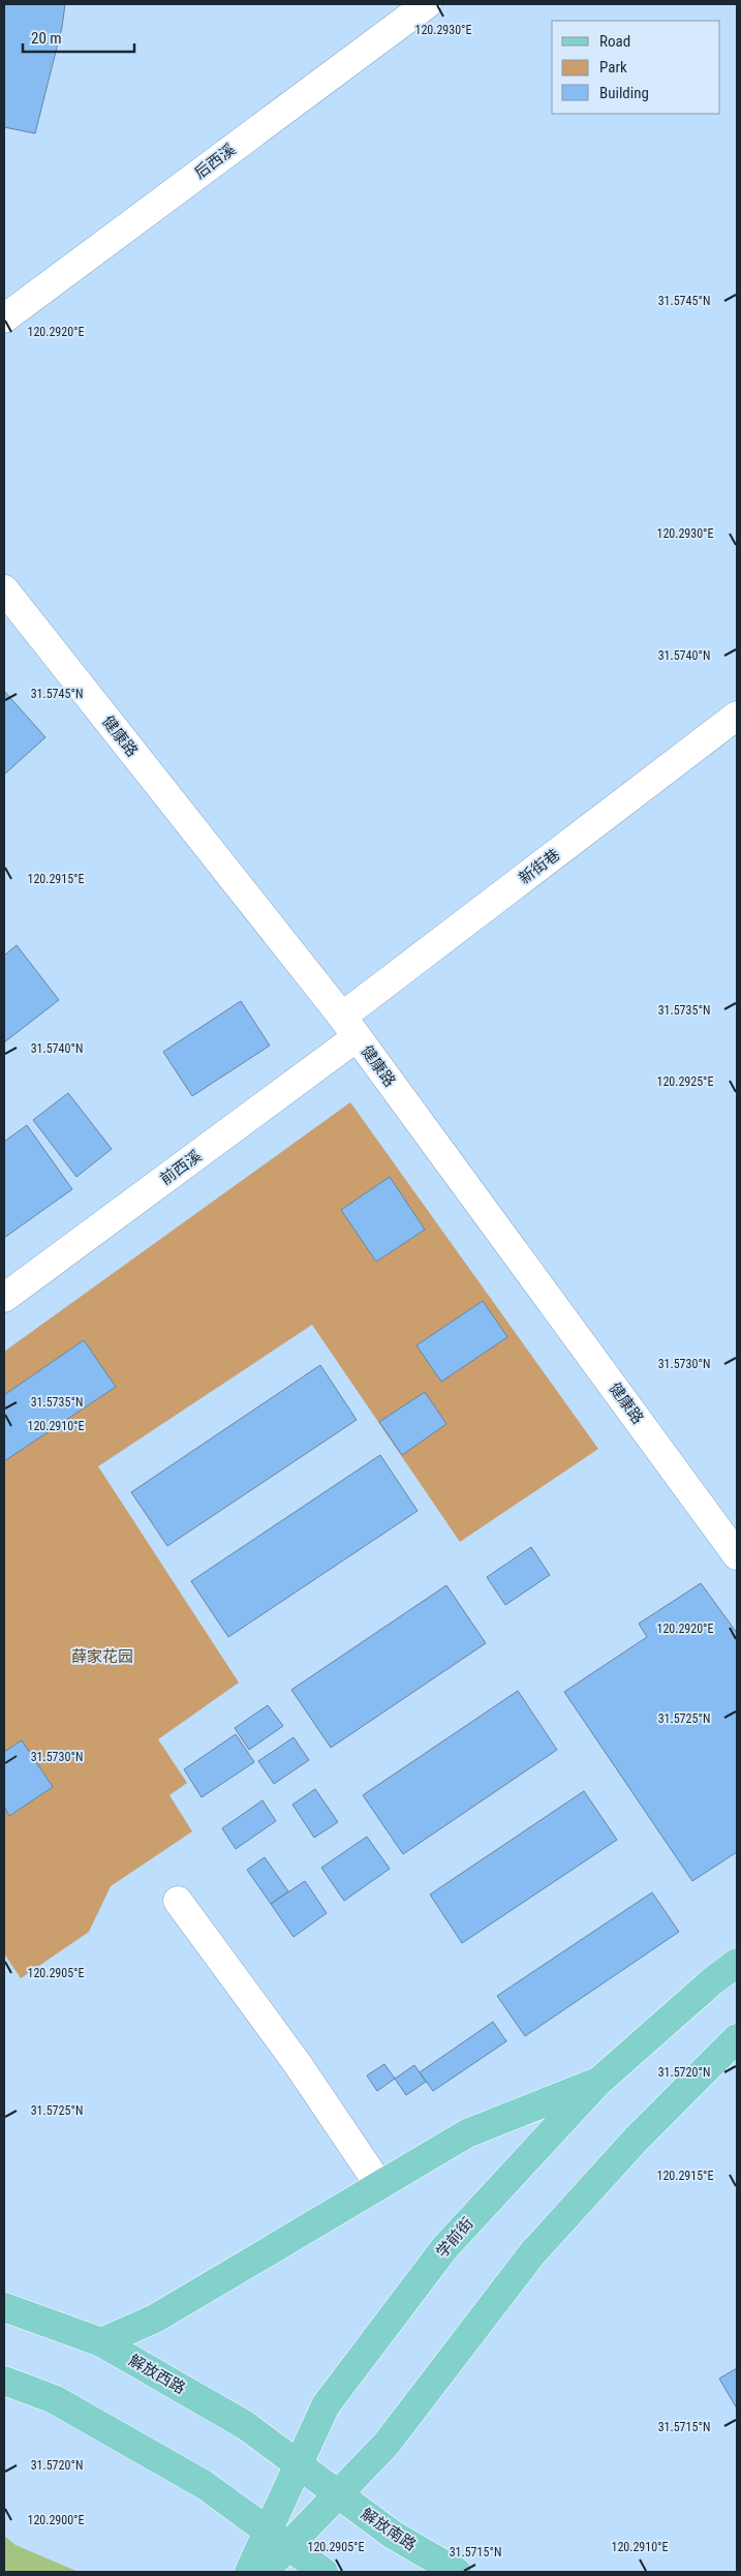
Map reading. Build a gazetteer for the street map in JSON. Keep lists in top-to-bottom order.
{
  "streets": {
    "main road": ["学前街", "解放西路", "解放南路"],
    "street": [
      "后西溪",
      "健康路",
      "新街巷",
      "前西溪"
    ]
  },
  "crossings": [
    ["健康路", "新街巷"],
    ["健康路", "前西溪"],
    ["新街巷", "前西溪"],
    ["学前街", "解放西路"],
    ["学前街", "解放南路"],
    ["解放西路", "解放南路"]
  ],
  "parks": ["薛家花园"],
  "legend": ["Road", "Park", "Building"],
  "scale_bar": "20 m",
  "coordinates": [
    "120.2930°E",
    "31.5745°N",
    "120.2920°E",
    "31.5740°N",
    "120.2915°E",
    "31.5735°N",
    "120.2925°E",
    "31.5730°N",
    "120.2910°E",
    "31.5725°N",
    "120.2905°E",
    "31.5720°N",
    "31.5715°N",
    "120.2900°E"
  ]
}
